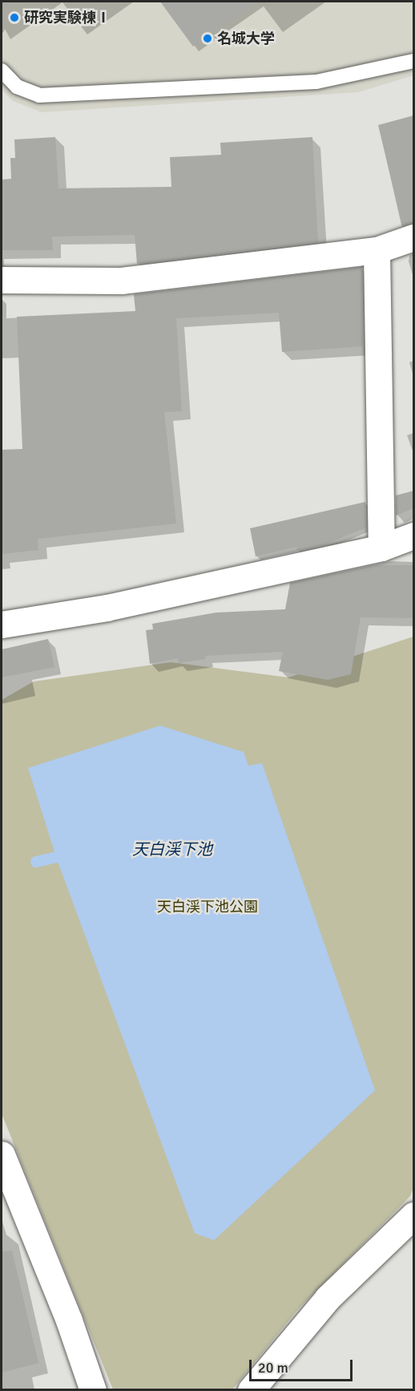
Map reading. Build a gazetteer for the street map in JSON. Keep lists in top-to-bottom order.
{
  "water": ["天白渓下池"],
  "parks": ["天白渓下池公園"],
  "places": ["研究実験棟Ⅰ", "名城大学"],
  "scale_bar": "20 m"
}
